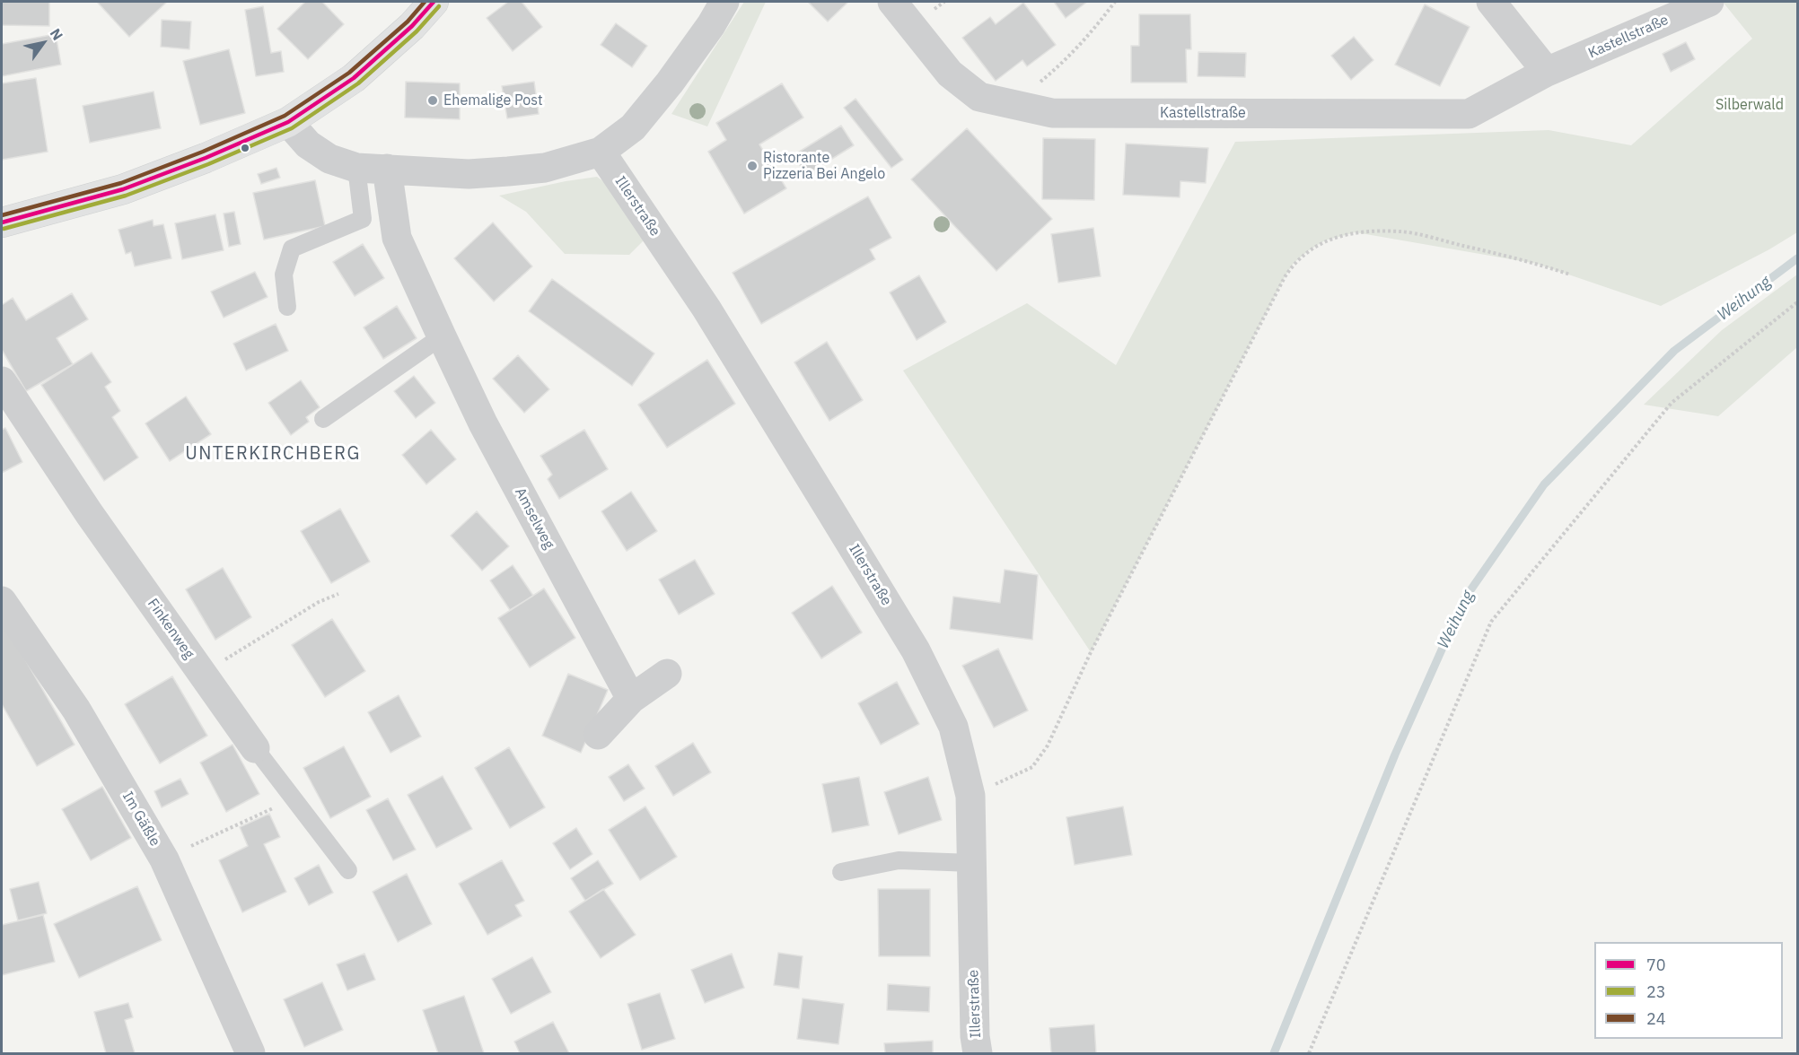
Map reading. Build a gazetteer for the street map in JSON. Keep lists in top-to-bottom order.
{
  "streets": {
    "street": [
      "Kastellstraße",
      "Illerstraße",
      "Amselweg",
      "Finkenweg",
      "Im Gäßle"
    ]
  },
  "districts": ["UNTERKIRCHBERG"],
  "water": ["Weihung"],
  "parks": ["Silberwald"],
  "places": ["Ehemalige Post", "Ristorante Pizzeria Bei Angelo"],
  "lines": ["transit line 70", "transit line 24", "transit line 23"],
  "legend": ["70", "23", "24"],
  "north": "top right"
}
